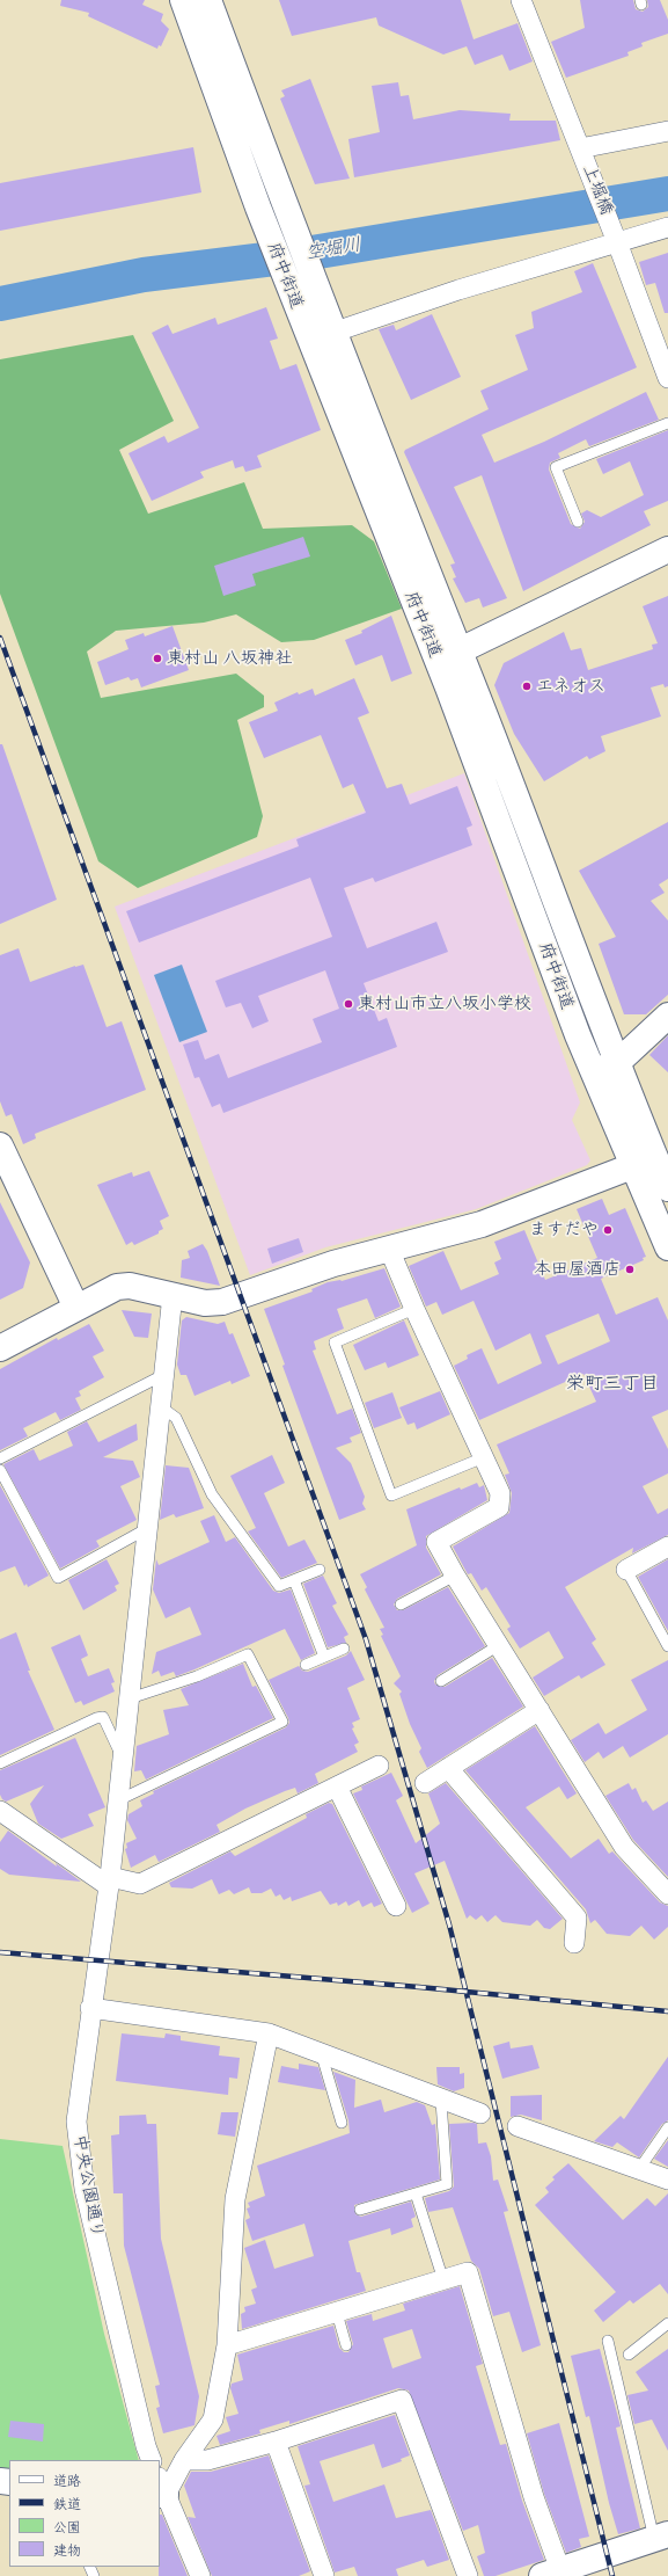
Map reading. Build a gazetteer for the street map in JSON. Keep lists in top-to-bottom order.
{
  "streets": {
    "main road": ["府中街道"],
    "street": ["上堀橋", "中央公園通り"]
  },
  "districts": ["栄町三丁目"],
  "water": ["空堀川"],
  "places": [
    "東村山 八坂神社",
    "エネオス",
    "東村山市立八坂小学校",
    "ますだや",
    "本田屋酒店"
  ],
  "legend": [
    "道路",
    "鉄道",
    "公園",
    "建物"
  ]
}
